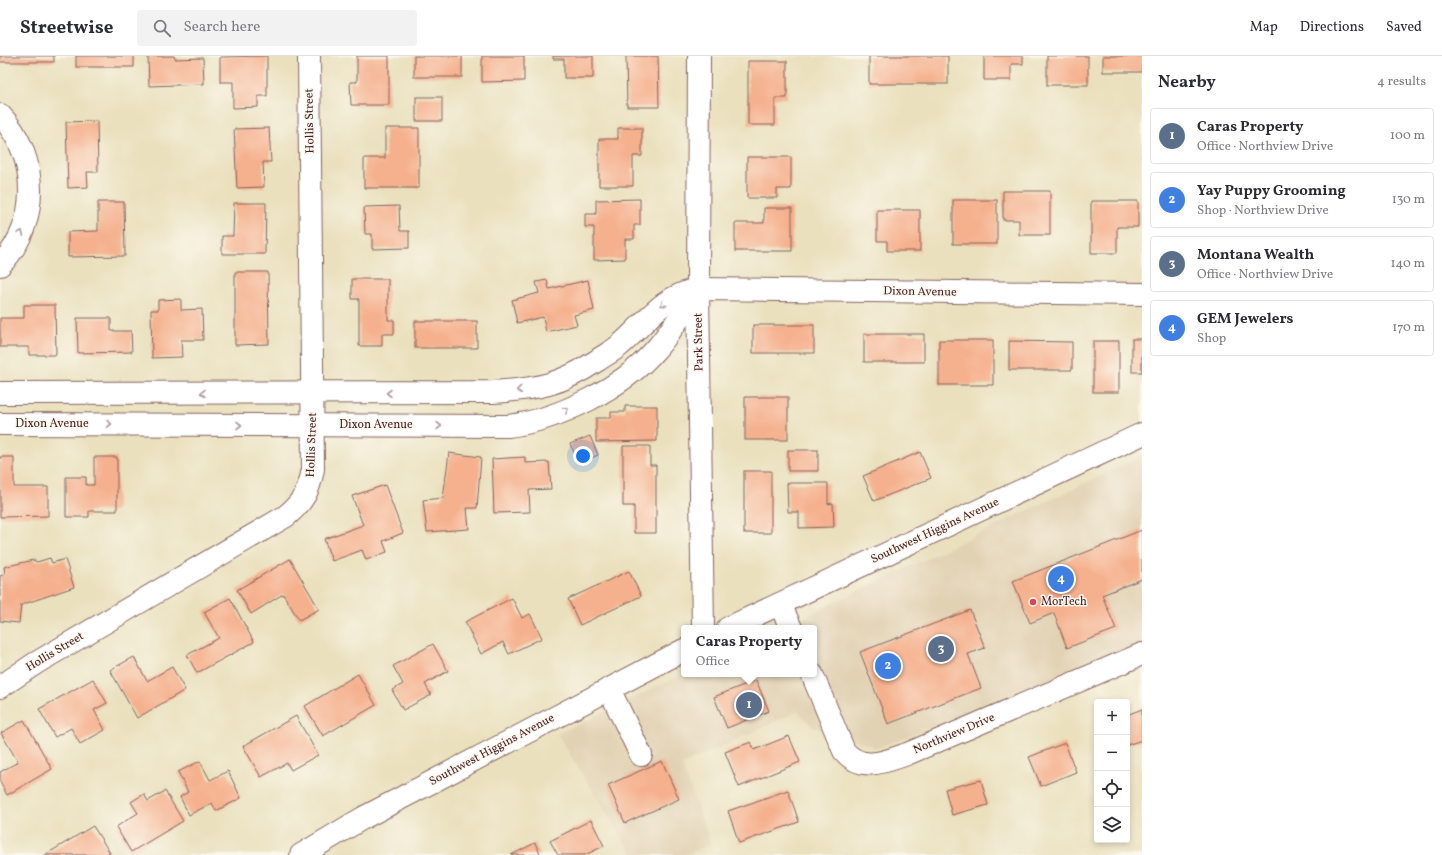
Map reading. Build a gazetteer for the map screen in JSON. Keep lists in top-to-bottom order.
{
  "streets": {
    "street": [
      "Hollis Street",
      "Dixon Avenue",
      "Park Street",
      "Southwest Higgins Avenue",
      "Northview Drive"
    ]
  },
  "crossings": [
    ["Hollis Street", "Dixon Avenue"],
    ["Dixon Avenue", "Park Street"]
  ],
  "places": ["MorTech"],
  "page": {
    "header": "Streetwise",
    "search": "Search here",
    "nav": ["Map", "Directions", "Saved"],
    "heading": ["Nearby", "4 results"],
    "list": [
      {
        "mark": "1",
        "name": "Caras Property",
        "note": "Office · Northview Drive",
        "value": "100 m"
      },
      {
        "mark": "2",
        "name": "Yay Puppy Grooming",
        "note": "Shop · Northview Drive",
        "value": "130 m"
      },
      {
        "mark": "3",
        "name": "Montana Wealth",
        "note": "Office · Northview Drive",
        "value": "140 m"
      },
      {
        "mark": "4",
        "name": "GEM Jewelers",
        "note": "Shop",
        "value": "170 m"
      }
    ],
    "pins": [
      "4",
      "3",
      "2",
      "1"
    ],
    "popup": ["Caras Property", "Office"],
    "map_buttons": ["+", "−"]
  }
}
